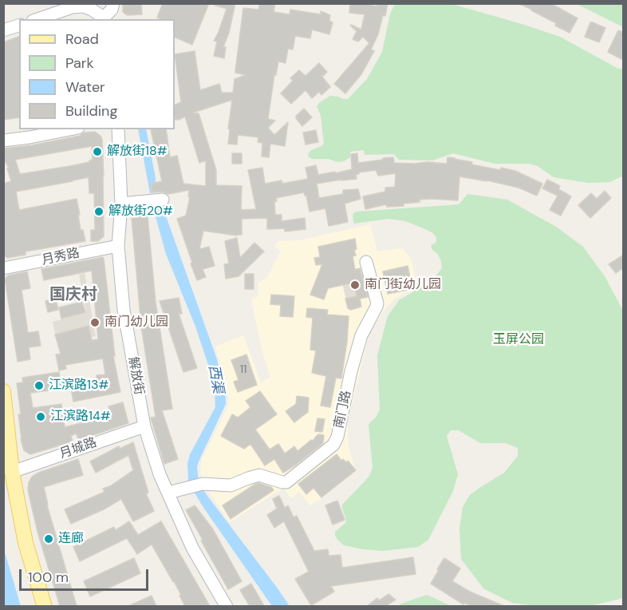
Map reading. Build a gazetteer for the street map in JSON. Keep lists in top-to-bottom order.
{
  "streets": {
    "street": [
      "月秀路",
      "解放街",
      "南门路",
      "月城路"
    ]
  },
  "crossings": [
    ["月秀路", "解放街"],
    ["解放街", "南门路"],
    ["解放街", "月城路"]
  ],
  "districts": ["国庆村"],
  "water": ["西渠"],
  "parks": ["玉屏公园"],
  "places": [
    "解放街18#",
    "解放街20#",
    "南门街幼儿园",
    "南门幼儿园",
    "江滨路13#",
    "江滨路14#",
    "连廊"
  ],
  "house_numbers": ["11"],
  "legend": [
    "Road",
    "Park",
    "Water",
    "Building"
  ],
  "scale_bar": "100 m"
}
